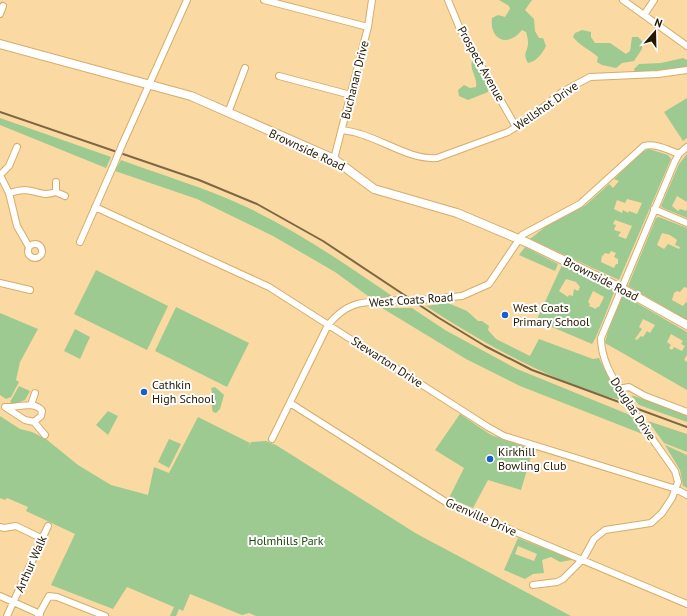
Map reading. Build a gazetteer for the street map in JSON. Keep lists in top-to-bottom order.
{
  "streets": {
    "street": [
      "Prospect Avenue",
      "Buchanan Drive",
      "Wellshot Drive",
      "Brownside Road",
      "West Coats Road",
      "Stewarton Drive",
      "Douglas Drive",
      "Grenville Drive",
      "Arthur Walk"
    ]
  },
  "crossings": [
    ["Prospect Avenue", "Wellshot Drive"],
    ["Buchanan Drive", "Wellshot Drive"],
    ["Buchanan Drive", "Brownside Road"],
    ["Brownside Road", "West Coats Road"],
    ["Brownside Road", "Douglas Drive"],
    ["West Coats Road", "Stewarton Drive"],
    ["West Coats Road", "Douglas Drive"],
    ["West Coats Road", "Grenville Drive"],
    ["Stewarton Drive", "Douglas Drive"]
  ],
  "parks": ["Holmhills Park"],
  "places": ["West Coats Primary School", "Cathkin High School", "Kirkhill Bowling Club"],
  "north": "top"
}
